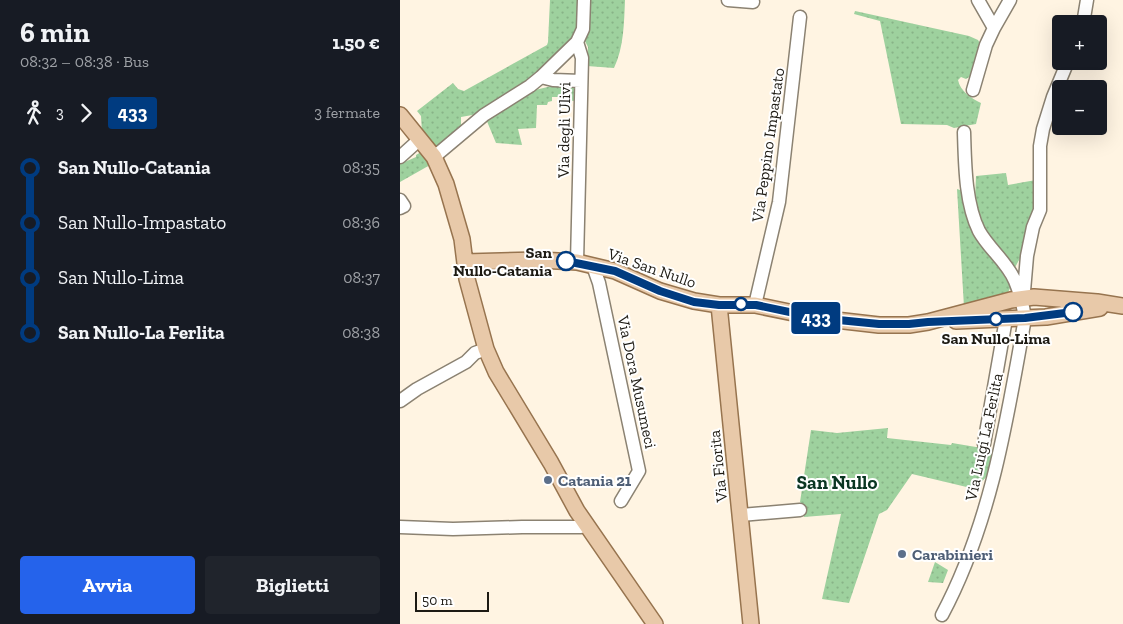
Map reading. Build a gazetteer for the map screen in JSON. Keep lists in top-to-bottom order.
{
  "streets": {
    "main road": ["Via San Nullo", "Via Fiorita"],
    "street": [
      "Via degli Ulivi",
      "Via Peppino Impastato",
      "Via Dora Musumeci",
      "Via Luigi La Ferlita"
    ]
  },
  "crossings": [
    ["Via degli Ulivi", "Via San Nullo"],
    ["Via Peppino Impastato", "Via San Nullo"],
    ["Via San Nullo", "Via Dora Musumeci"],
    ["Via San Nullo", "Via Fiorita"]
  ],
  "districts": ["San Nullo"],
  "places": [
    "San Nullo-Catania",
    "San Nullo-Lima",
    "Catania 21",
    "Carabinieri"
  ],
  "lines": ["bus line 433"],
  "scale_bar": "50 m",
  "page": {
    "heading": ["6 min", "08:32 – 08:38 · Bus", "1.50 €"],
    "on_map": "433",
    "map_buttons": ["+", "−"],
    "legs": ["3", "433", "3 fermate"],
    "list": [
      {
        "name": "San Nullo-Catania",
        "value": "08:35"
      },
      {
        "name": "San Nullo-Impastato",
        "value": "08:36"
      },
      {
        "name": "San Nullo-Lima",
        "value": "08:37"
      },
      {
        "name": "San Nullo-La Ferlita",
        "value": "08:38"
      }
    ],
    "buttons": ["Avvia", "Biglietti"],
    "scale": "50 m"
  }
}
